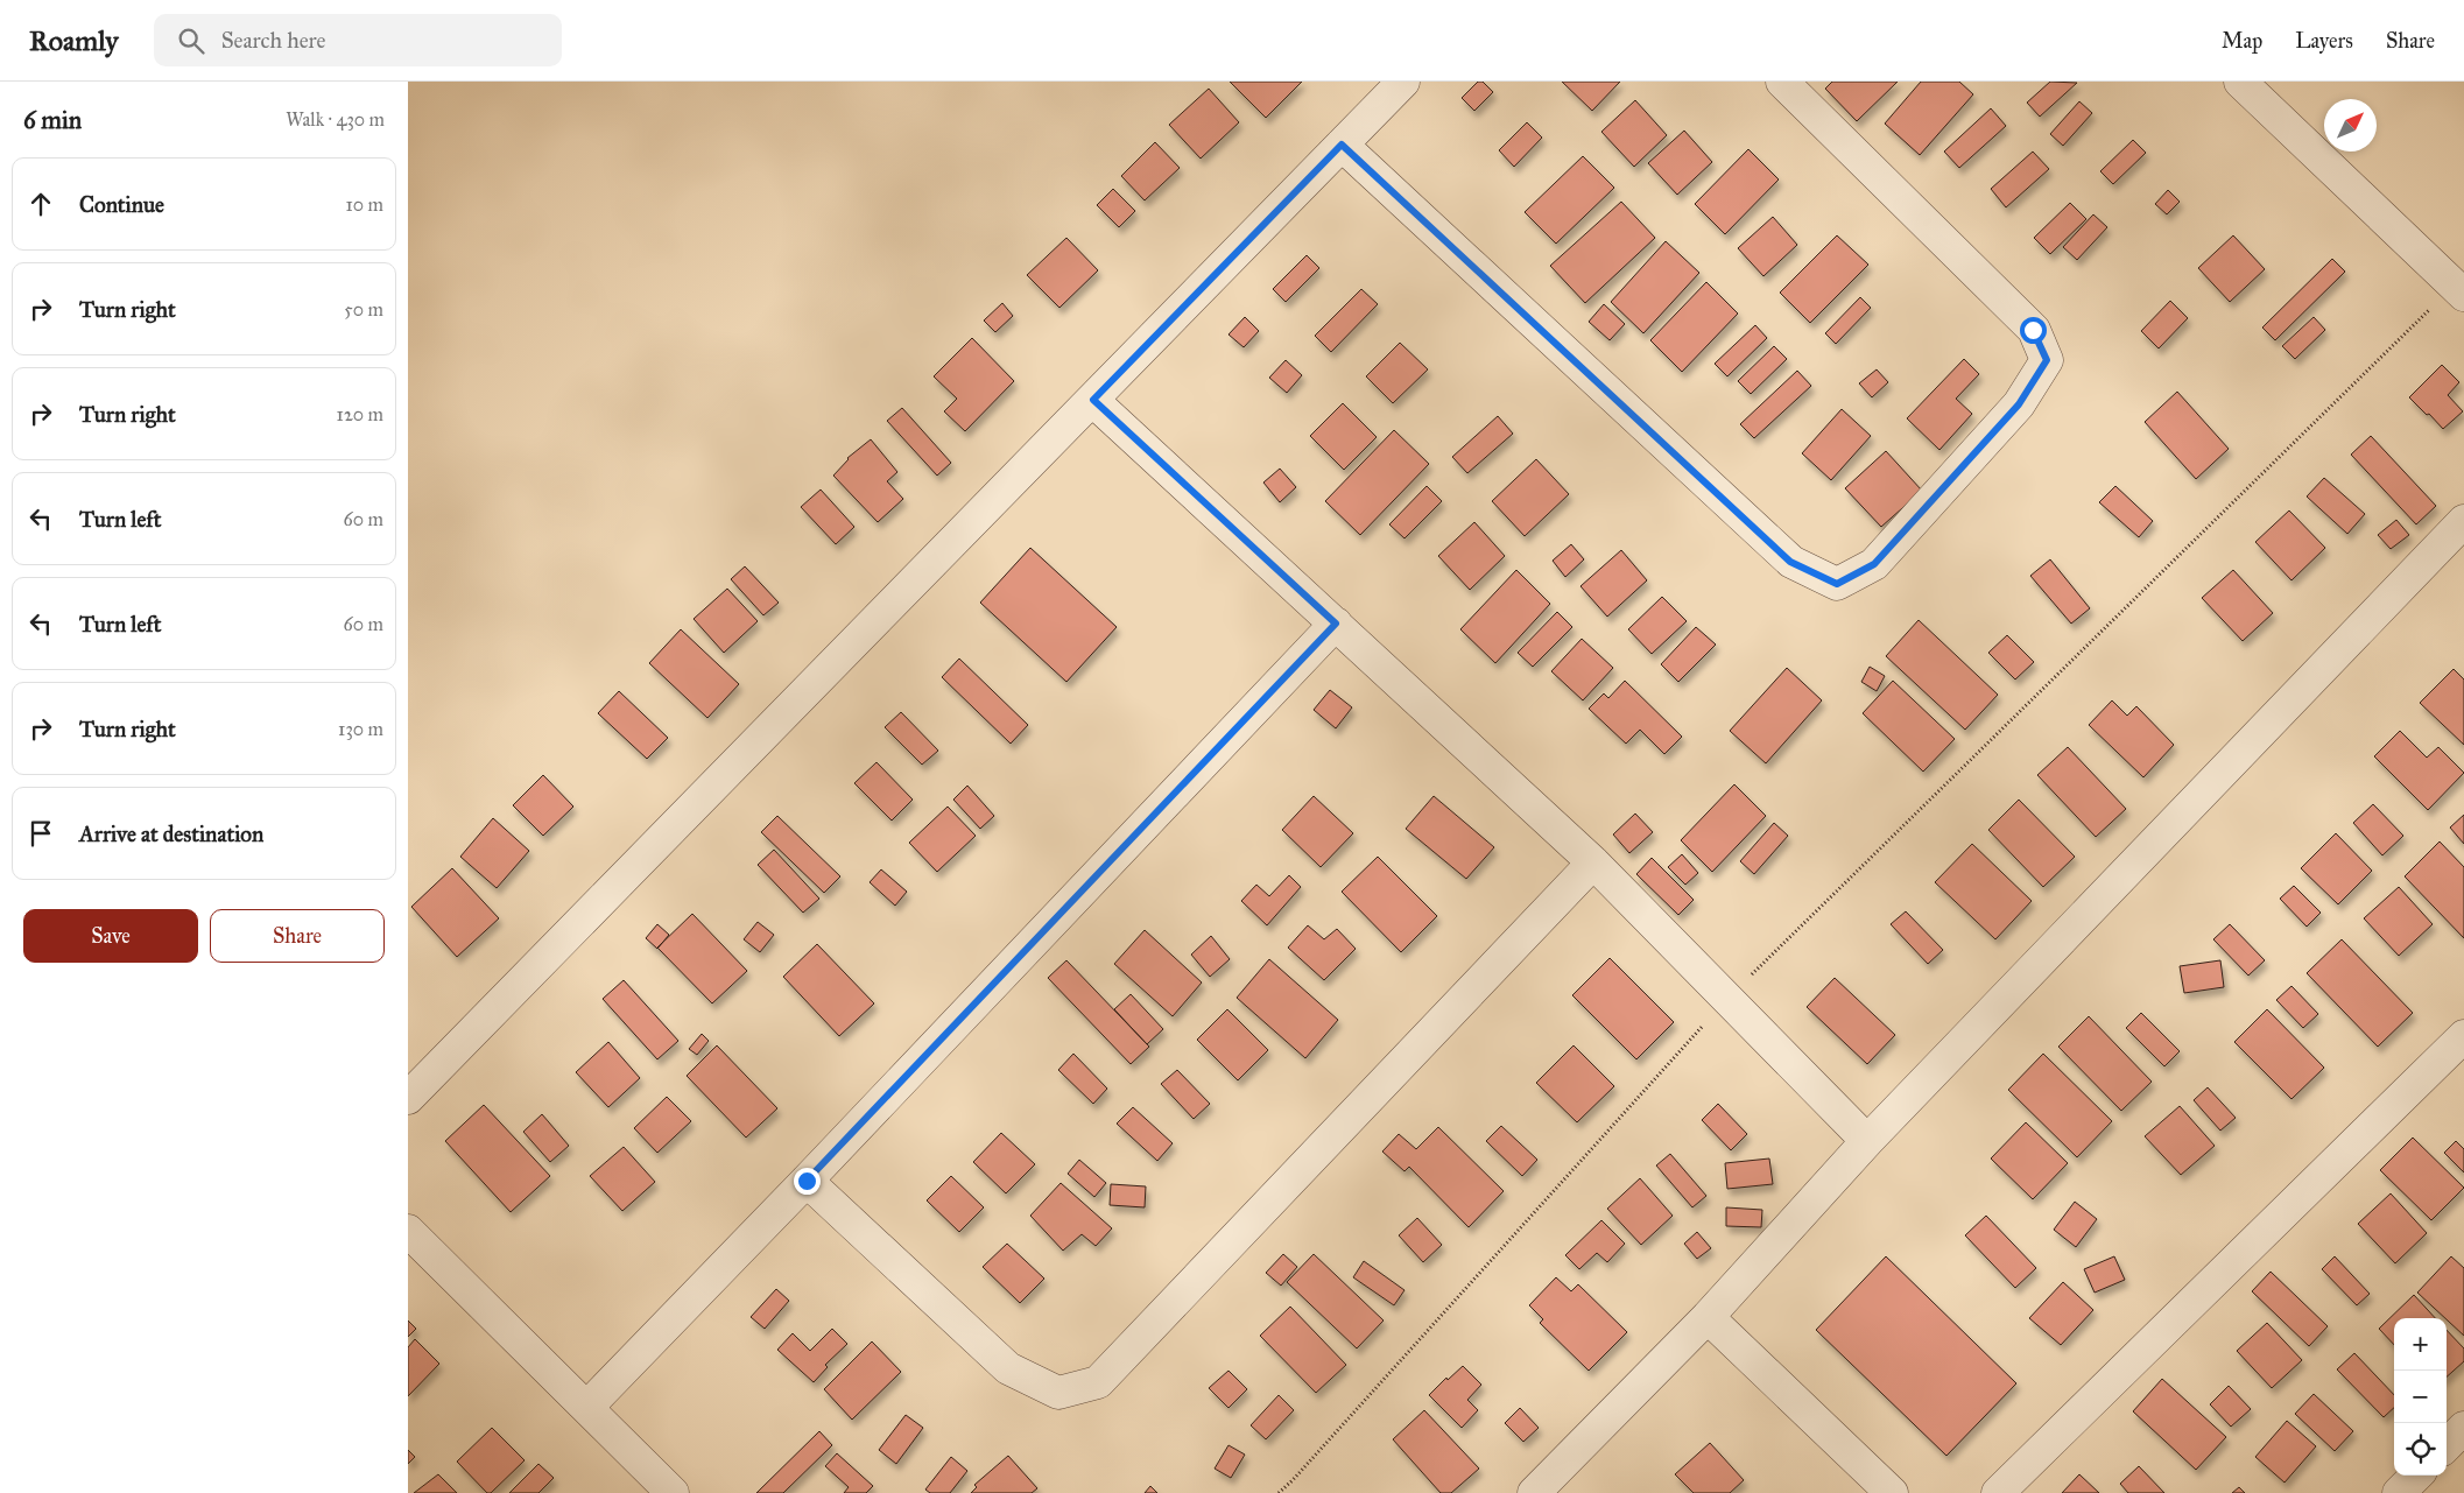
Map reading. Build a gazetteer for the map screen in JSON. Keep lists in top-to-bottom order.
{
  "north": "top right",
  "page": {
    "header": "Roamly",
    "search": "Search here",
    "nav": ["Map", "Layers", "Share"],
    "heading": ["6 min", "Walk · 430 m"],
    "list": [
      ["Continue", "10 m"],
      ["Turn right", "50 m"],
      ["Turn right", "120 m"],
      ["Turn left", "60 m"],
      ["Turn left", "60 m"],
      ["Turn right", "130 m"],
      "Arrive at destination"
    ],
    "buttons": ["Save", "Share"],
    "map_buttons": ["+", "−"]
  }
}
